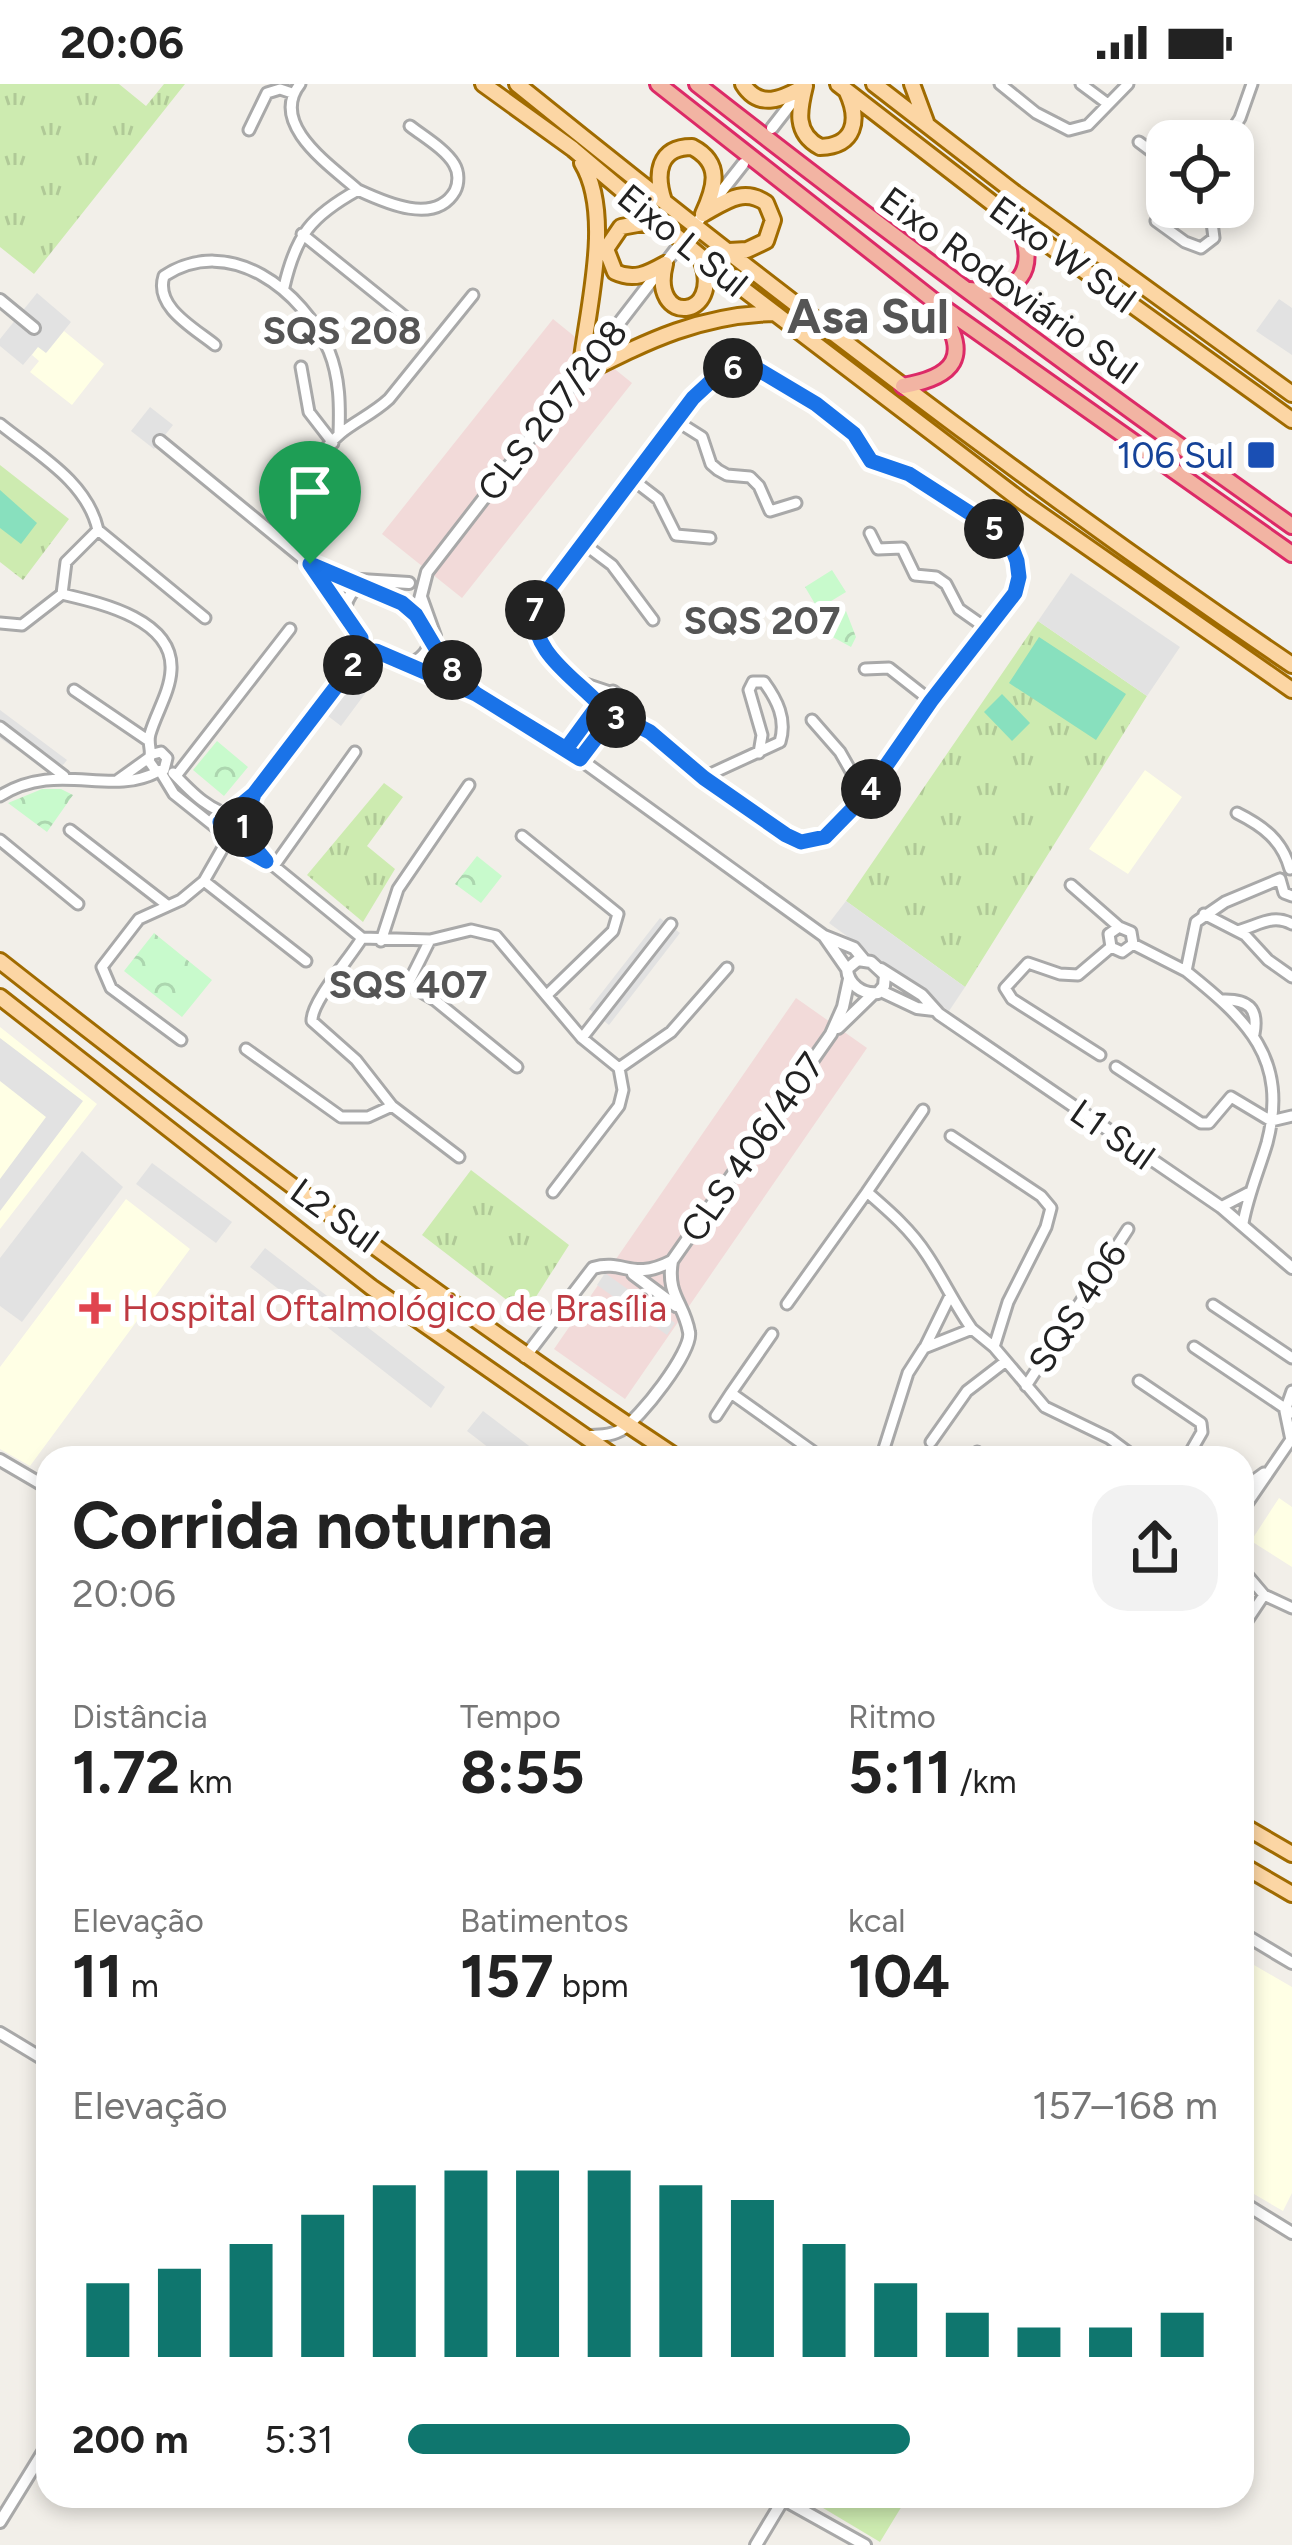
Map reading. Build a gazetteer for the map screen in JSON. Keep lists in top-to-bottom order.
{
  "streets": {
    "highway": ["Eixo Rodoviário Sul"],
    "main road": ["Eixo L Sul", "Eixo W Sul", "L2 Sul"],
    "street": [
      "CLS 207/208",
      "L1 Sul",
      "CLS 406/407",
      "SQS 406"
    ]
  },
  "crossings": [
    ["L1 Sul", "CLS 406/407"]
  ],
  "districts": [
    "Asa Sul",
    "SQS 208",
    "SQS 207",
    "SQS 407"
  ],
  "places": {
    "transit": ["106 Sul"],
    "health": ["Hospital Oftalmológico de Brasília"]
  },
  "page": {
    "status": "20:06",
    "pins": [
      "6",
      "5",
      "7",
      "2",
      "8",
      "3",
      "4",
      "1"
    ],
    "heading": ["Corrida noturna", "20:06"],
    "stats": [
      ["Distância", "1.72 km"],
      ["Tempo", "8:55"],
      ["Ritmo", "5:11 /km"],
      ["Elevação", "11 m"],
      ["Batimentos", "157 bpm"],
      ["kcal", "104"]
    ],
    "chart": ["Elevação", "157–168 m"],
    "list": [
      {
        "name": "200 m",
        "note": "5:31"
      }
    ]
  }
}
